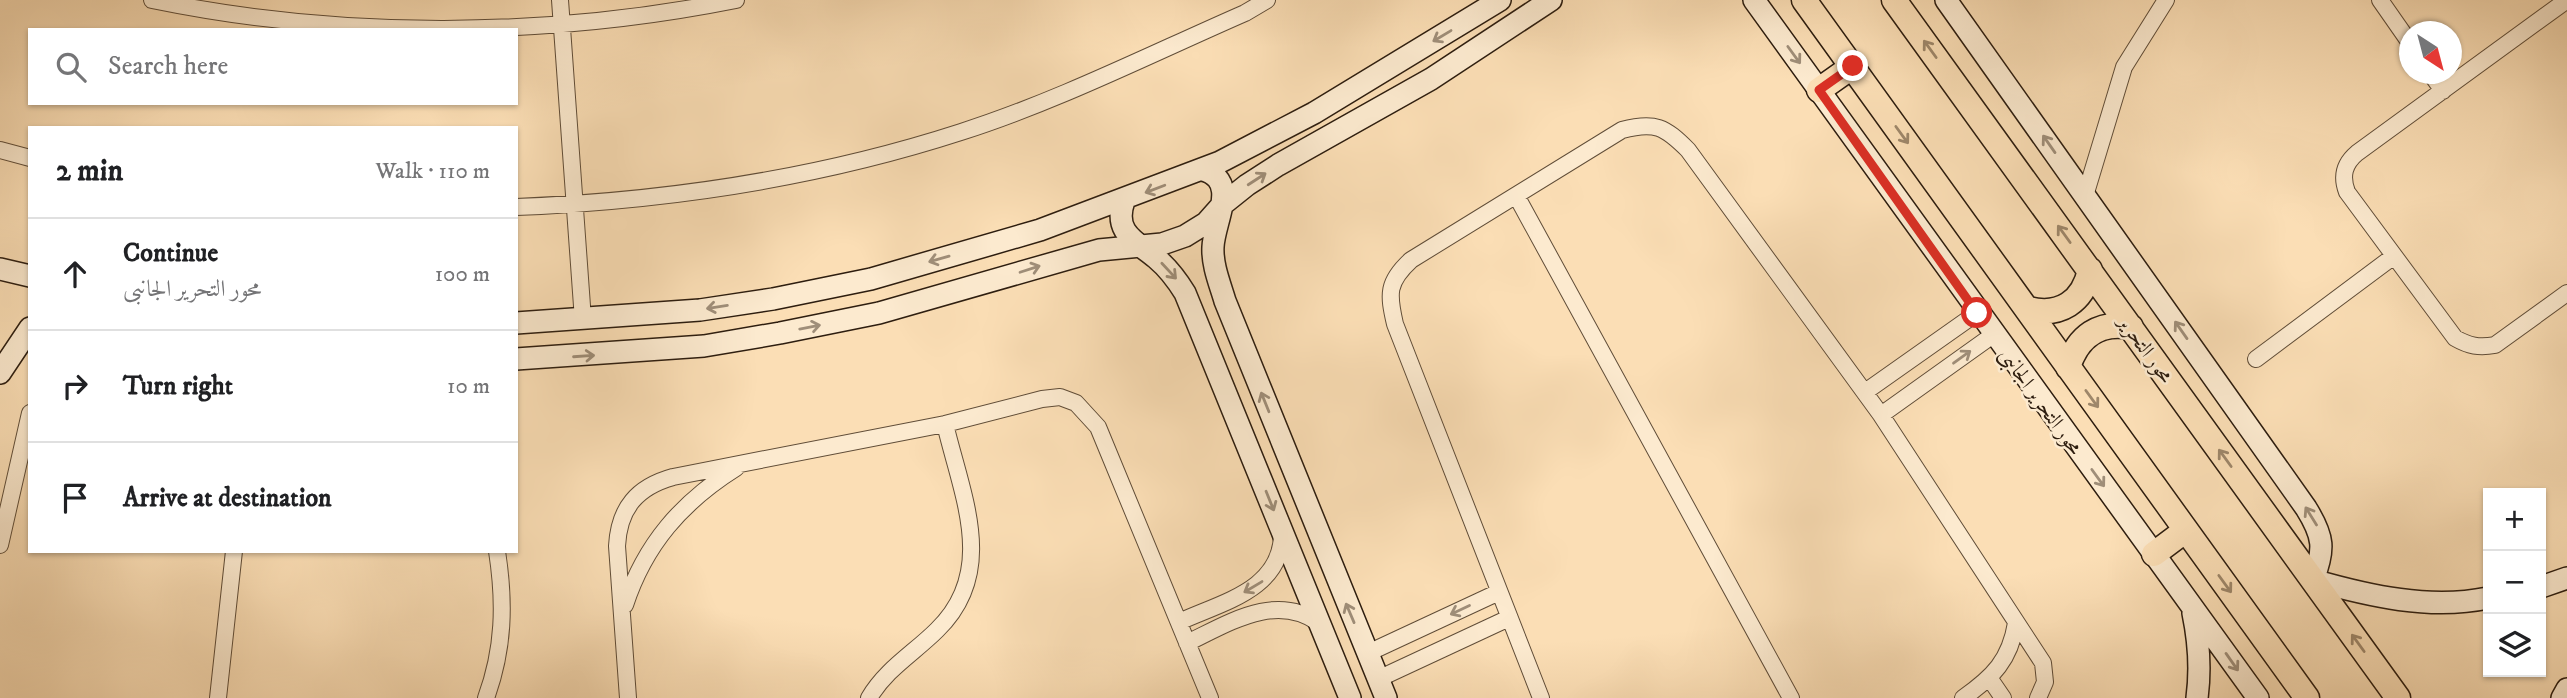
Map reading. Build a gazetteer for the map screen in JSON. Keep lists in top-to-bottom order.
{
  "streets": {
    "main road": ["محور التحرير"],
    "street": ["محور التحرير الجانبى"]
  },
  "north": "bottom right",
  "page": {
    "search": "Search here",
    "heading": ["2 min", "Walk · 110 m"],
    "list": [
      ["Continue", "محور التحرير الجانبى", "100 m"],
      ["Turn right", "10 m"],
      "Arrive at destination"
    ],
    "map_buttons": ["+", "−"]
  }
}
